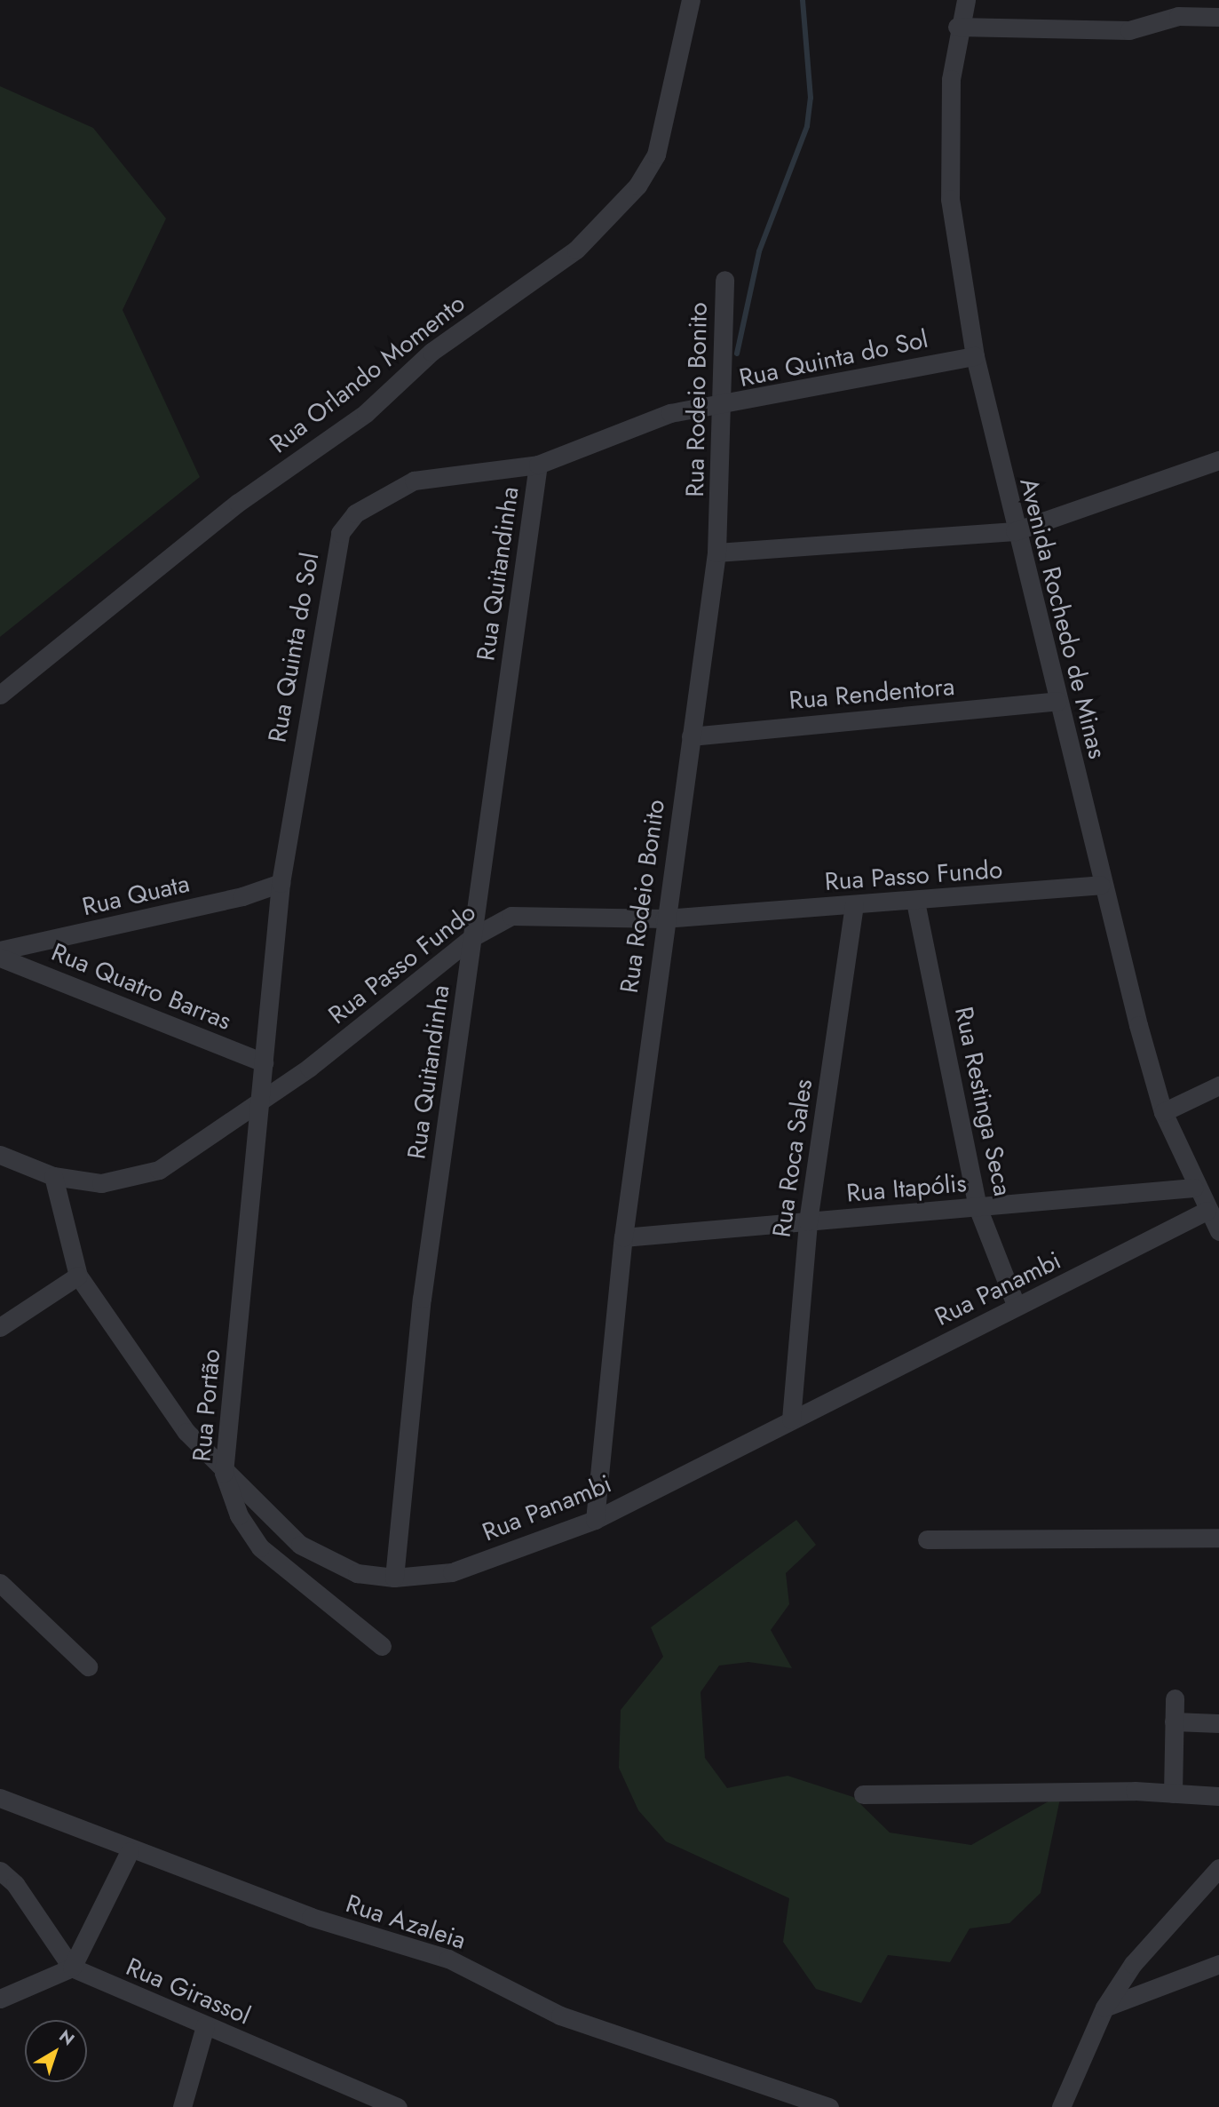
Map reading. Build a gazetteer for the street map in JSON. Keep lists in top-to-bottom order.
{
  "streets": {
    "street": [
      "Rua Quinta do Sol",
      "Rua Orlando Momento",
      "Rua Rodeio Bonito",
      "Rua Quitandinha",
      "Avenida Rochedo de Minas",
      "Rua Rendentora",
      "Rua Passo Fundo",
      "Rua Quata",
      "Rua Quatro Barras",
      "Rua Restinga Seca",
      "Rua Roca Sales",
      "Rua Itapólis",
      "Rua Panambi",
      "Rua Portão",
      "Rua Azaleia",
      "Rua Girassol"
    ]
  },
  "crossings": [
    ["Rua Quinta do Sol", "Rua Rodeio Bonito"],
    ["Rua Quinta do Sol", "Rua Quitandinha"],
    ["Rua Quinta do Sol", "Avenida Rochedo de Minas"],
    ["Rua Quinta do Sol", "Rua Passo Fundo"],
    ["Rua Quinta do Sol", "Rua Quata"],
    ["Rua Quinta do Sol", "Rua Quatro Barras"],
    ["Rua Quinta do Sol", "Rua Portão"],
    ["Rua Rodeio Bonito", "Rua Rendentora"],
    ["Rua Rodeio Bonito", "Rua Passo Fundo"],
    ["Rua Rodeio Bonito", "Rua Itapólis"],
    ["Rua Rodeio Bonito", "Rua Panambi"],
    ["Rua Quitandinha", "Rua Passo Fundo"],
    ["Rua Quitandinha", "Rua Panambi"],
    ["Avenida Rochedo de Minas", "Rua Rendentora"],
    ["Avenida Rochedo de Minas", "Rua Passo Fundo"],
    ["Avenida Rochedo de Minas", "Rua Itapólis"],
    ["Avenida Rochedo de Minas", "Rua Panambi"],
    ["Rua Passo Fundo", "Rua Restinga Seca"],
    ["Rua Passo Fundo", "Rua Roca Sales"],
    ["Rua Passo Fundo", "Rua Panambi"],
    ["Rua Passo Fundo", "Rua Portão"],
    ["Rua Restinga Seca", "Rua Itapólis"],
    ["Rua Restinga Seca", "Rua Panambi"],
    ["Rua Roca Sales", "Rua Itapólis"],
    ["Rua Roca Sales", "Rua Panambi"],
    ["Rua Panambi", "Rua Portão"]
  ],
  "north": "top right"
}
